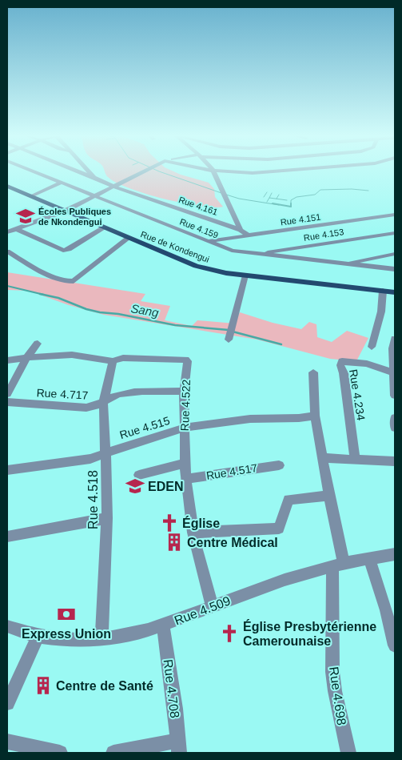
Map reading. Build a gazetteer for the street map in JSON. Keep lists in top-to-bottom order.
{
  "streets": {
    "main road": ["Rue de Kondengui"],
    "street": [
      "Rue 4.161",
      "Rue 4.151",
      "Rue 4.159",
      "Rue 4.153",
      "Rue 4.717",
      "Rue 4.234",
      "Rue 4.522",
      "Rue 4.515",
      "Rue 4.517",
      "Rue 4.518",
      "Rue 4.509",
      "Rue 4.708",
      "Rue 4.698"
    ]
  },
  "crossings": [
    ["Rue 4.161", "Rue 4.151"],
    ["Rue 4.151", "Rue 4.159"],
    ["Rue 4.159", "Rue 4.153"],
    ["Rue 4.717", "Rue 4.522"],
    ["Rue 4.717", "Rue 4.518"],
    ["Rue 4.522", "Rue 4.515"],
    ["Rue 4.522", "Rue 4.517"],
    ["Rue 4.522", "Rue 4.518"],
    ["Rue 4.522", "Rue 4.509"],
    ["Rue 4.515", "Rue 4.518"],
    ["Rue 4.518", "Rue 4.509"],
    ["Rue 4.509", "Rue 4.708"],
    ["Rue 4.509", "Rue 4.698"]
  ],
  "water": ["Sang"],
  "places": {
    "school or university": ["Écoles Publiques de Nkondengui", "EDEN"],
    "church": ["Église", "Église Presbytérienne Camerounaise"],
    "building": ["Centre Médical", "Centre de Santé"],
    "bank": ["Express Union"]
  }
}
